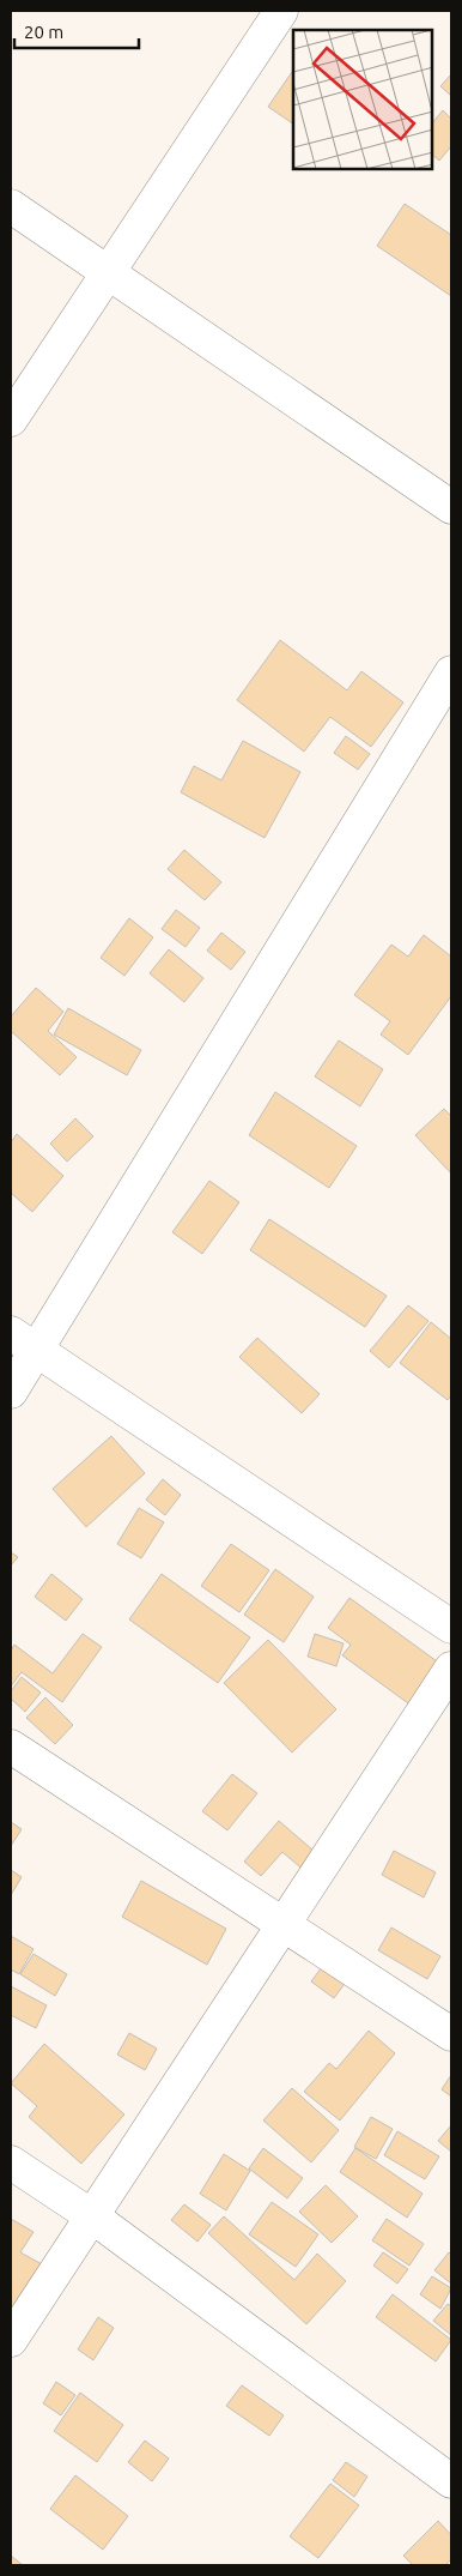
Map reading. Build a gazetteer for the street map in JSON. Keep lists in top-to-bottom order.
{
  "scale_bar": "20 m"
}
